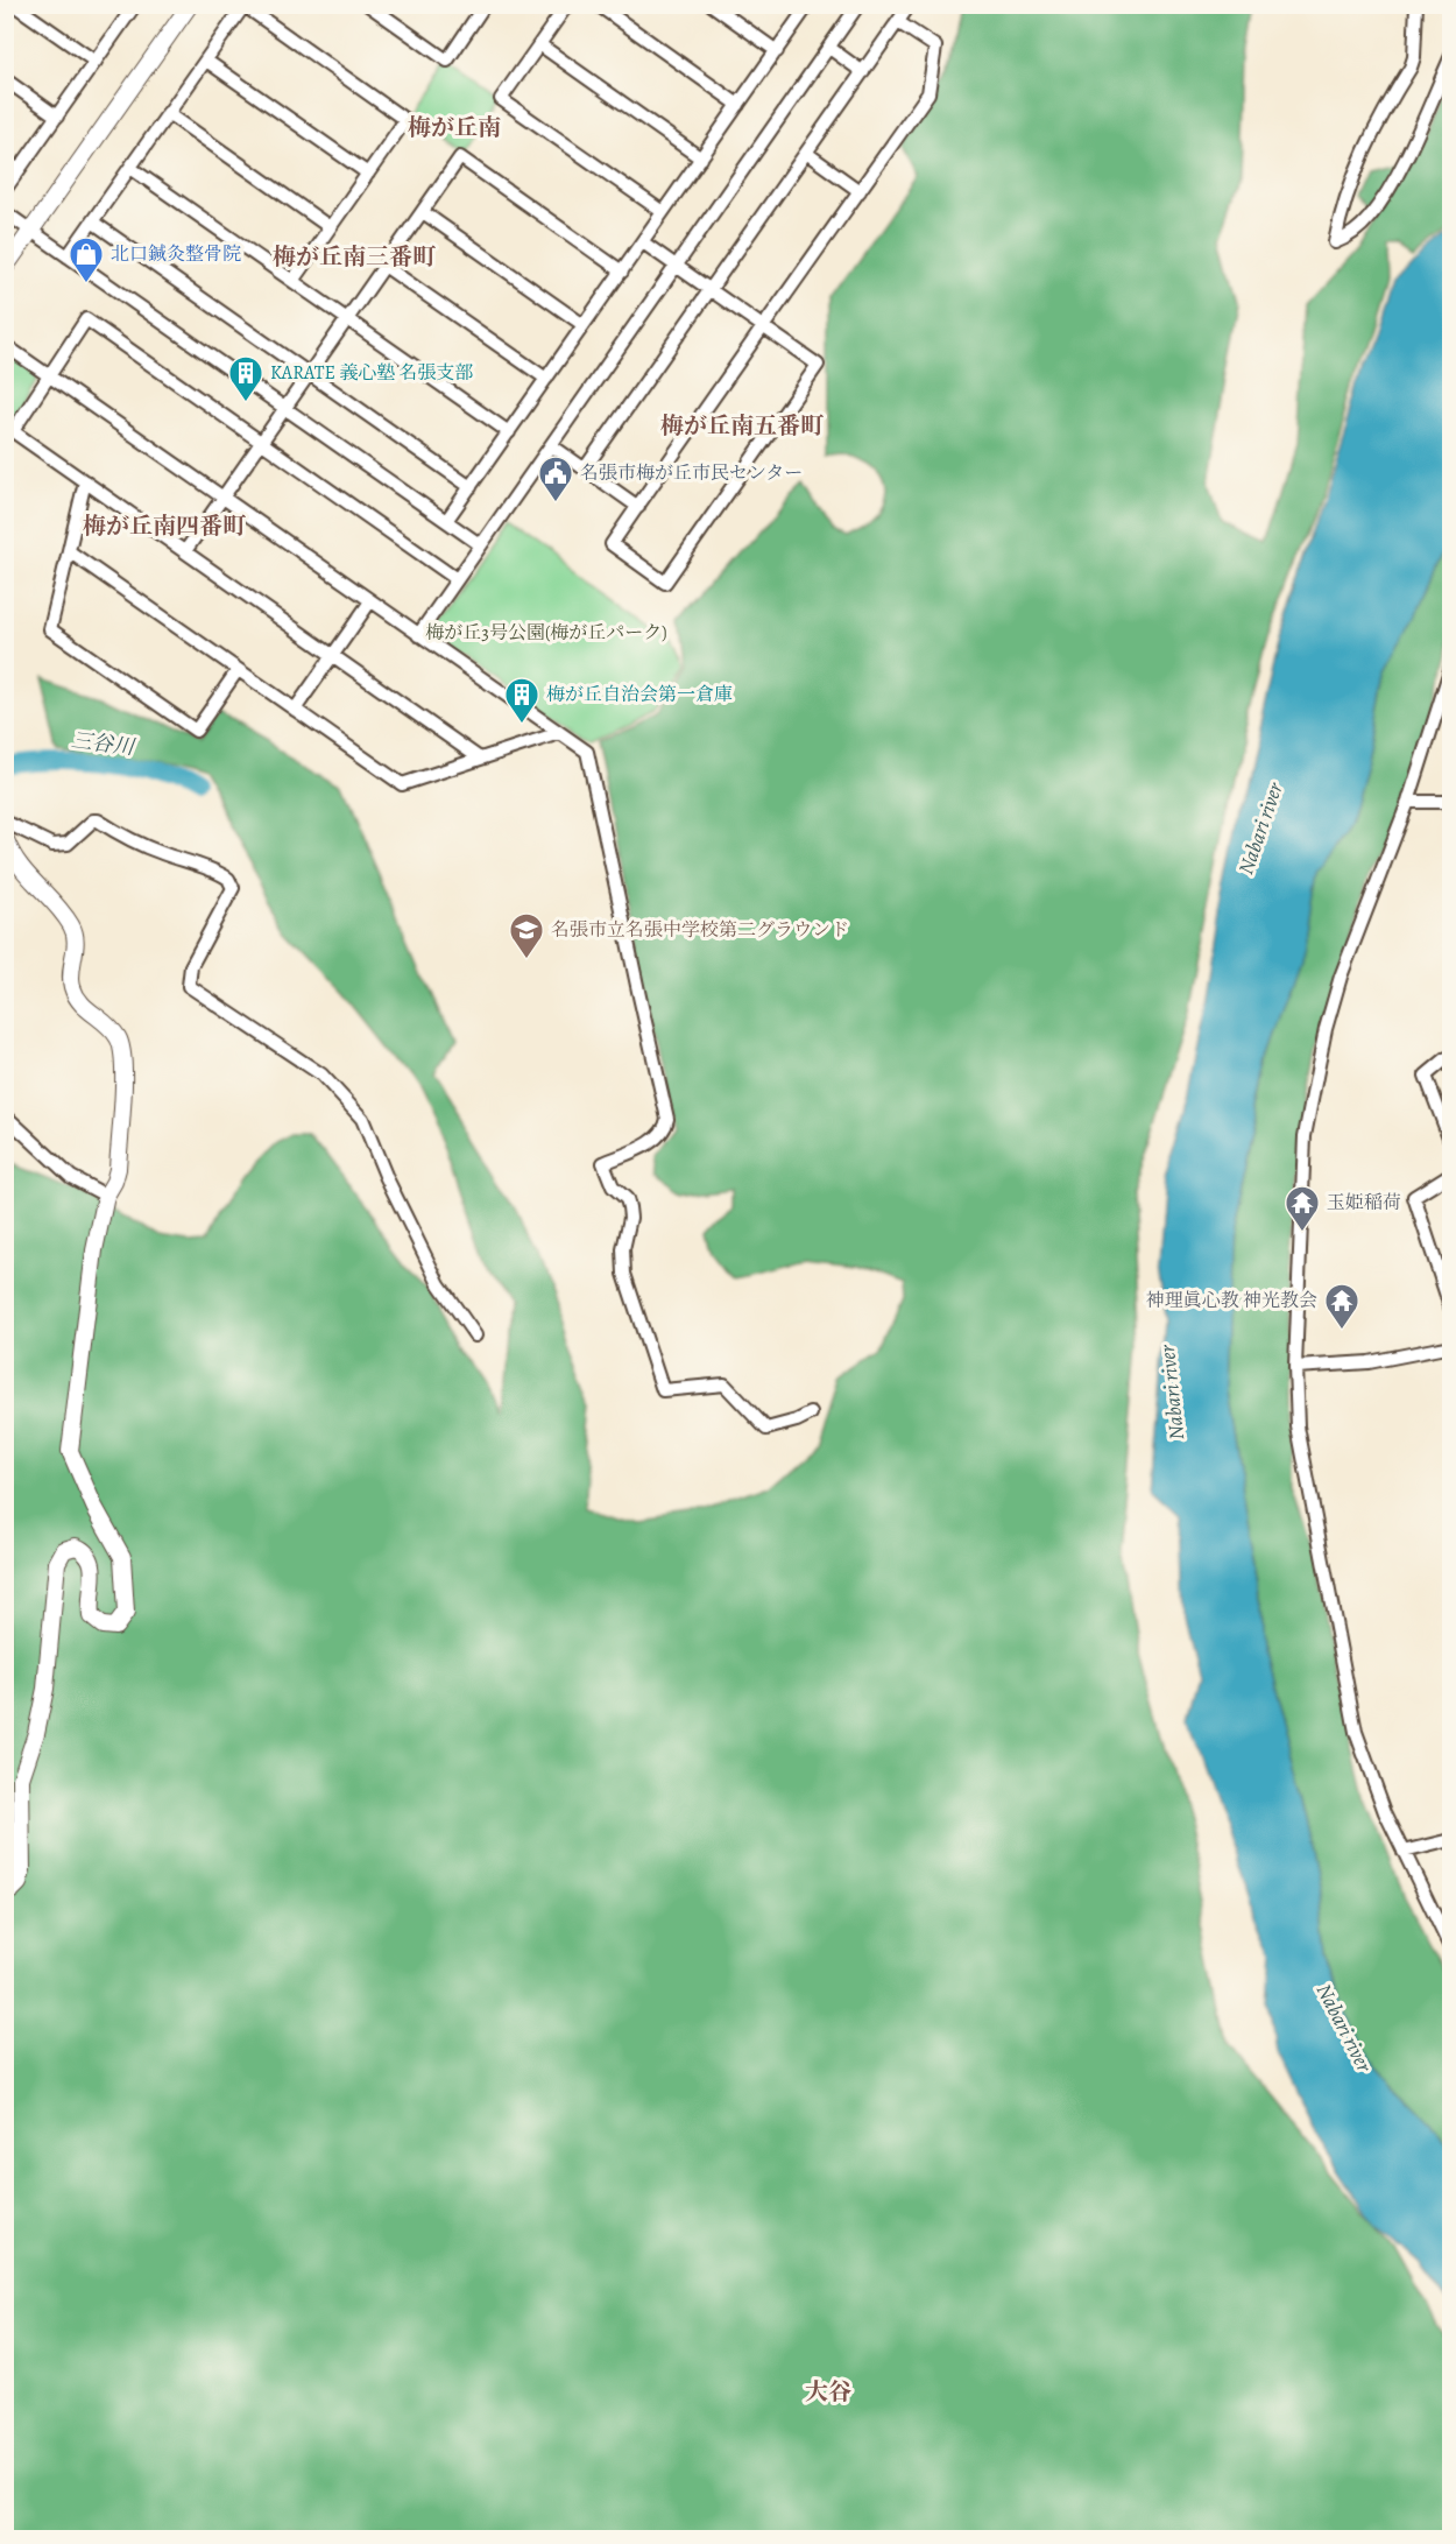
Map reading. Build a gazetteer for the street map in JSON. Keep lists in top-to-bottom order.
{
  "districts": [
    "梅が丘南",
    "梅が丘南三番町",
    "梅が丘南五番町",
    "梅が丘南四番町",
    "大谷"
  ],
  "water": ["三谷川", "Nabari river"],
  "parks": ["梅が丘3号公園(梅が丘パーク)"],
  "places": {
    "shop": ["北口鍼灸整骨院"],
    "building": ["KARATE 義心塾 名張支部", "梅が丘自治会第一倉庫"],
    "public building": ["名張市梅が丘市民センター"],
    "school or university": ["名張市立名張中学校第二グラウンド"],
    "temple": ["玉姫稲荷", "神理眞心教 神光教会"]
  }
}
